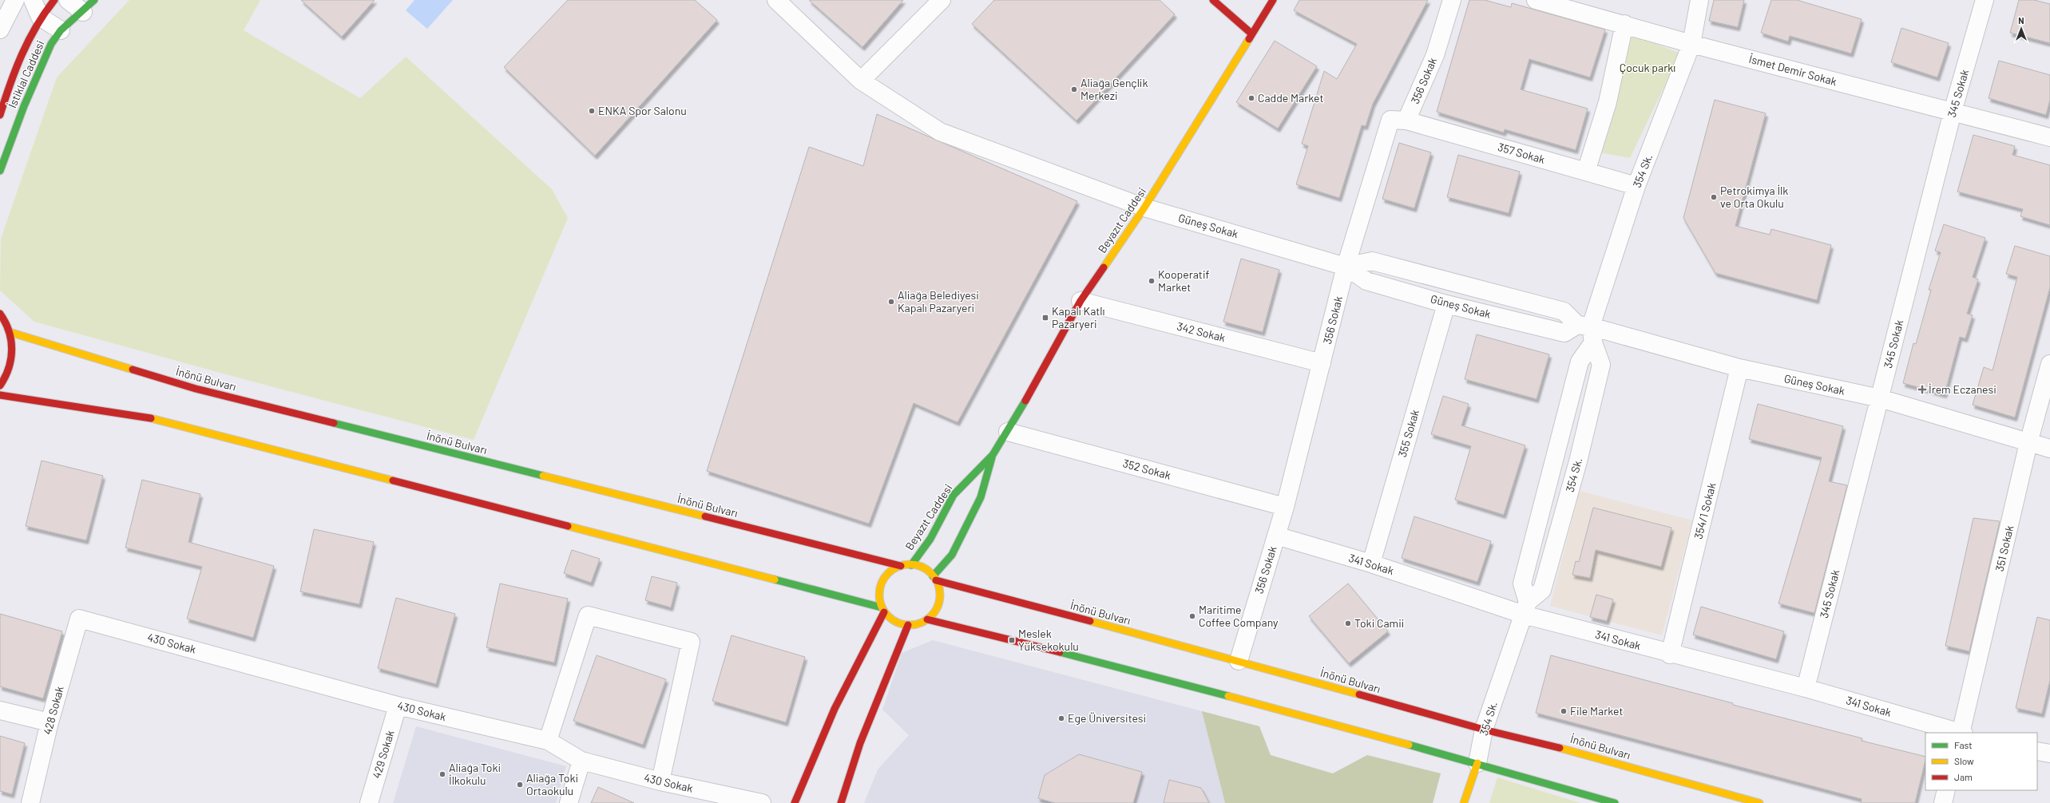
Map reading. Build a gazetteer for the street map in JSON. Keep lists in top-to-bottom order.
{
  "streets": {
    "street": [
      "İsmet Demir Sokak",
      "İstiklal Caddesi",
      "356 Sokak",
      "345 Sokak",
      "357 Sokak",
      "354 Sk.",
      "Beyazıt Caddesi",
      "Güneş Sokak",
      "342 Sokak",
      "İnönü Bulvarı",
      "355 Sokak",
      "352 Sokak",
      "354/1 Sokak",
      "351 Sokak",
      "341 Sokak",
      "430 Sokak",
      "428 Sokak",
      "429 Sokak"
    ]
  },
  "crossings": [
    ["İsmet Demir Sokak", "345 Sokak"],
    ["İsmet Demir Sokak", "354 Sk."],
    ["356 Sokak", "357 Sokak"],
    ["356 Sokak", "Güneş Sokak"],
    ["356 Sokak", "342 Sokak"],
    ["356 Sokak", "İnönü Bulvarı"],
    ["356 Sokak", "352 Sokak"],
    ["356 Sokak", "341 Sokak"],
    ["345 Sokak", "Güneş Sokak"],
    ["345 Sokak", "341 Sokak"],
    ["357 Sokak", "354 Sk."],
    ["354 Sk.", "Güneş Sokak"],
    ["354 Sk.", "İnönü Bulvarı"],
    ["354 Sk.", "341 Sokak"],
    ["Beyazıt Caddesi", "Güneş Sokak"],
    ["Beyazıt Caddesi", "342 Sokak"],
    ["Beyazıt Caddesi", "İnönü Bulvarı"],
    ["Beyazıt Caddesi", "352 Sokak"],
    ["Güneş Sokak", "355 Sokak"],
    ["Güneş Sokak", "354/1 Sokak"],
    ["Güneş Sokak", "351 Sokak"],
    ["355 Sokak", "341 Sokak"],
    ["354/1 Sokak", "341 Sokak"],
    ["430 Sokak", "428 Sokak"],
    ["430 Sokak", "429 Sokak"]
  ],
  "parks": ["Çocuk parkı"],
  "places": {
    "other": [
      "Aliağa Gençlik Merkezi",
      "Cadde Market",
      "ENKA Spor Salonu",
      "Petrokimya İlk ve Orta Okulu",
      "Kooperatif Market",
      "Aliağa Belediyesi Kapalı Pazaryeri",
      "Maritime Coffee Company",
      "Toki Camii",
      "File Market",
      "Ege Üniversitesi",
      "Aliağa Toki İlkokulu",
      "Aliağa Toki Ortaokulu"
    ],
    "transit": ["Kapalı Katlı Pazaryeri", "Meslek Yüksekokulu"],
    "health": ["İrem Eczanesi"]
  },
  "legend": ["Fast", "Slow", "Jam"],
  "north": "top"
}
